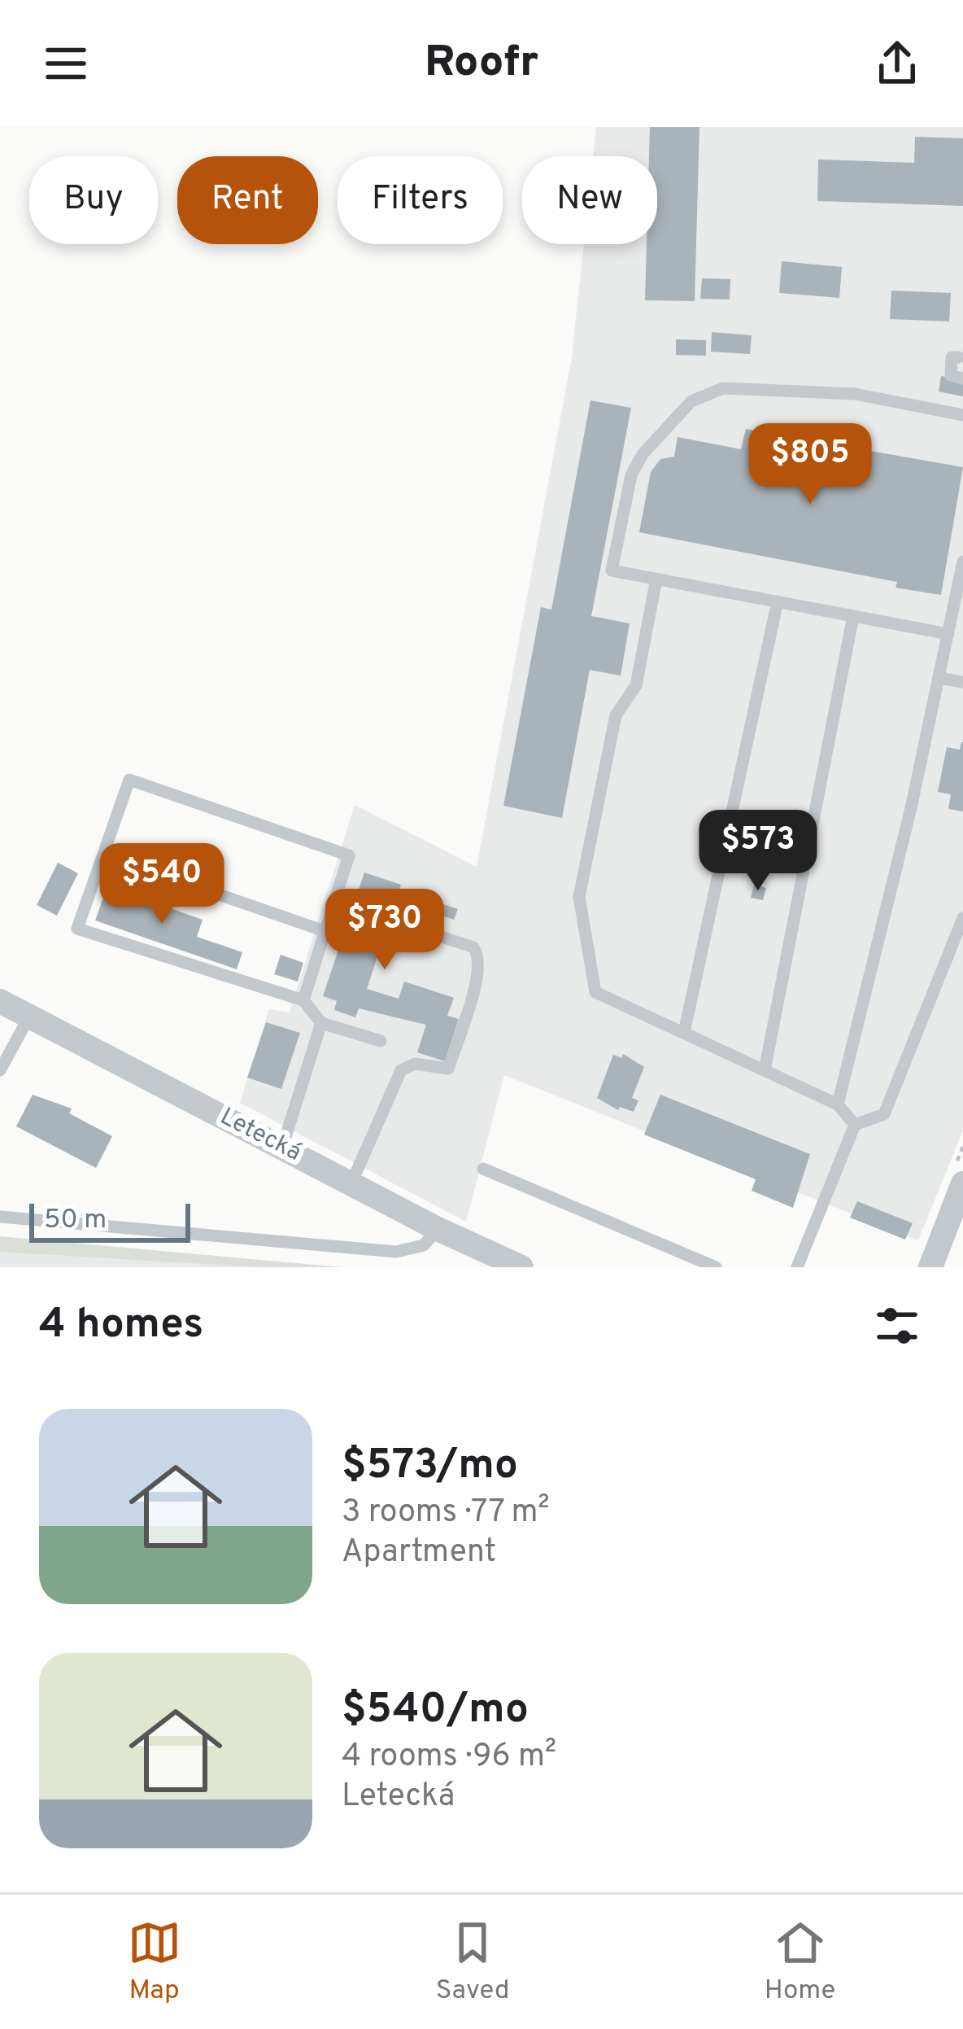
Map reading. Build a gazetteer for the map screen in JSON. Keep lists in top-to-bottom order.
{
  "streets": {
    "street": ["Letecká"]
  },
  "scale_bar": "50 m",
  "page": {
    "header": "Roofr",
    "chip": [
      "Buy",
      "Rent",
      "Filters",
      "New"
    ],
    "price": [
      "$805",
      "$573",
      "$540",
      "$730"
    ],
    "scale": "50 m",
    "heading": "4 homes",
    "list": [
      {
        "name": "$573/mo",
        "note": "3 rooms · 77 m² · Apartment"
      },
      {
        "name": "$540/mo",
        "note": "4 rooms · 96 m² · Letecká"
      }
    ],
    "tabs": ["Map", "Saved", "Home"]
  }
}
